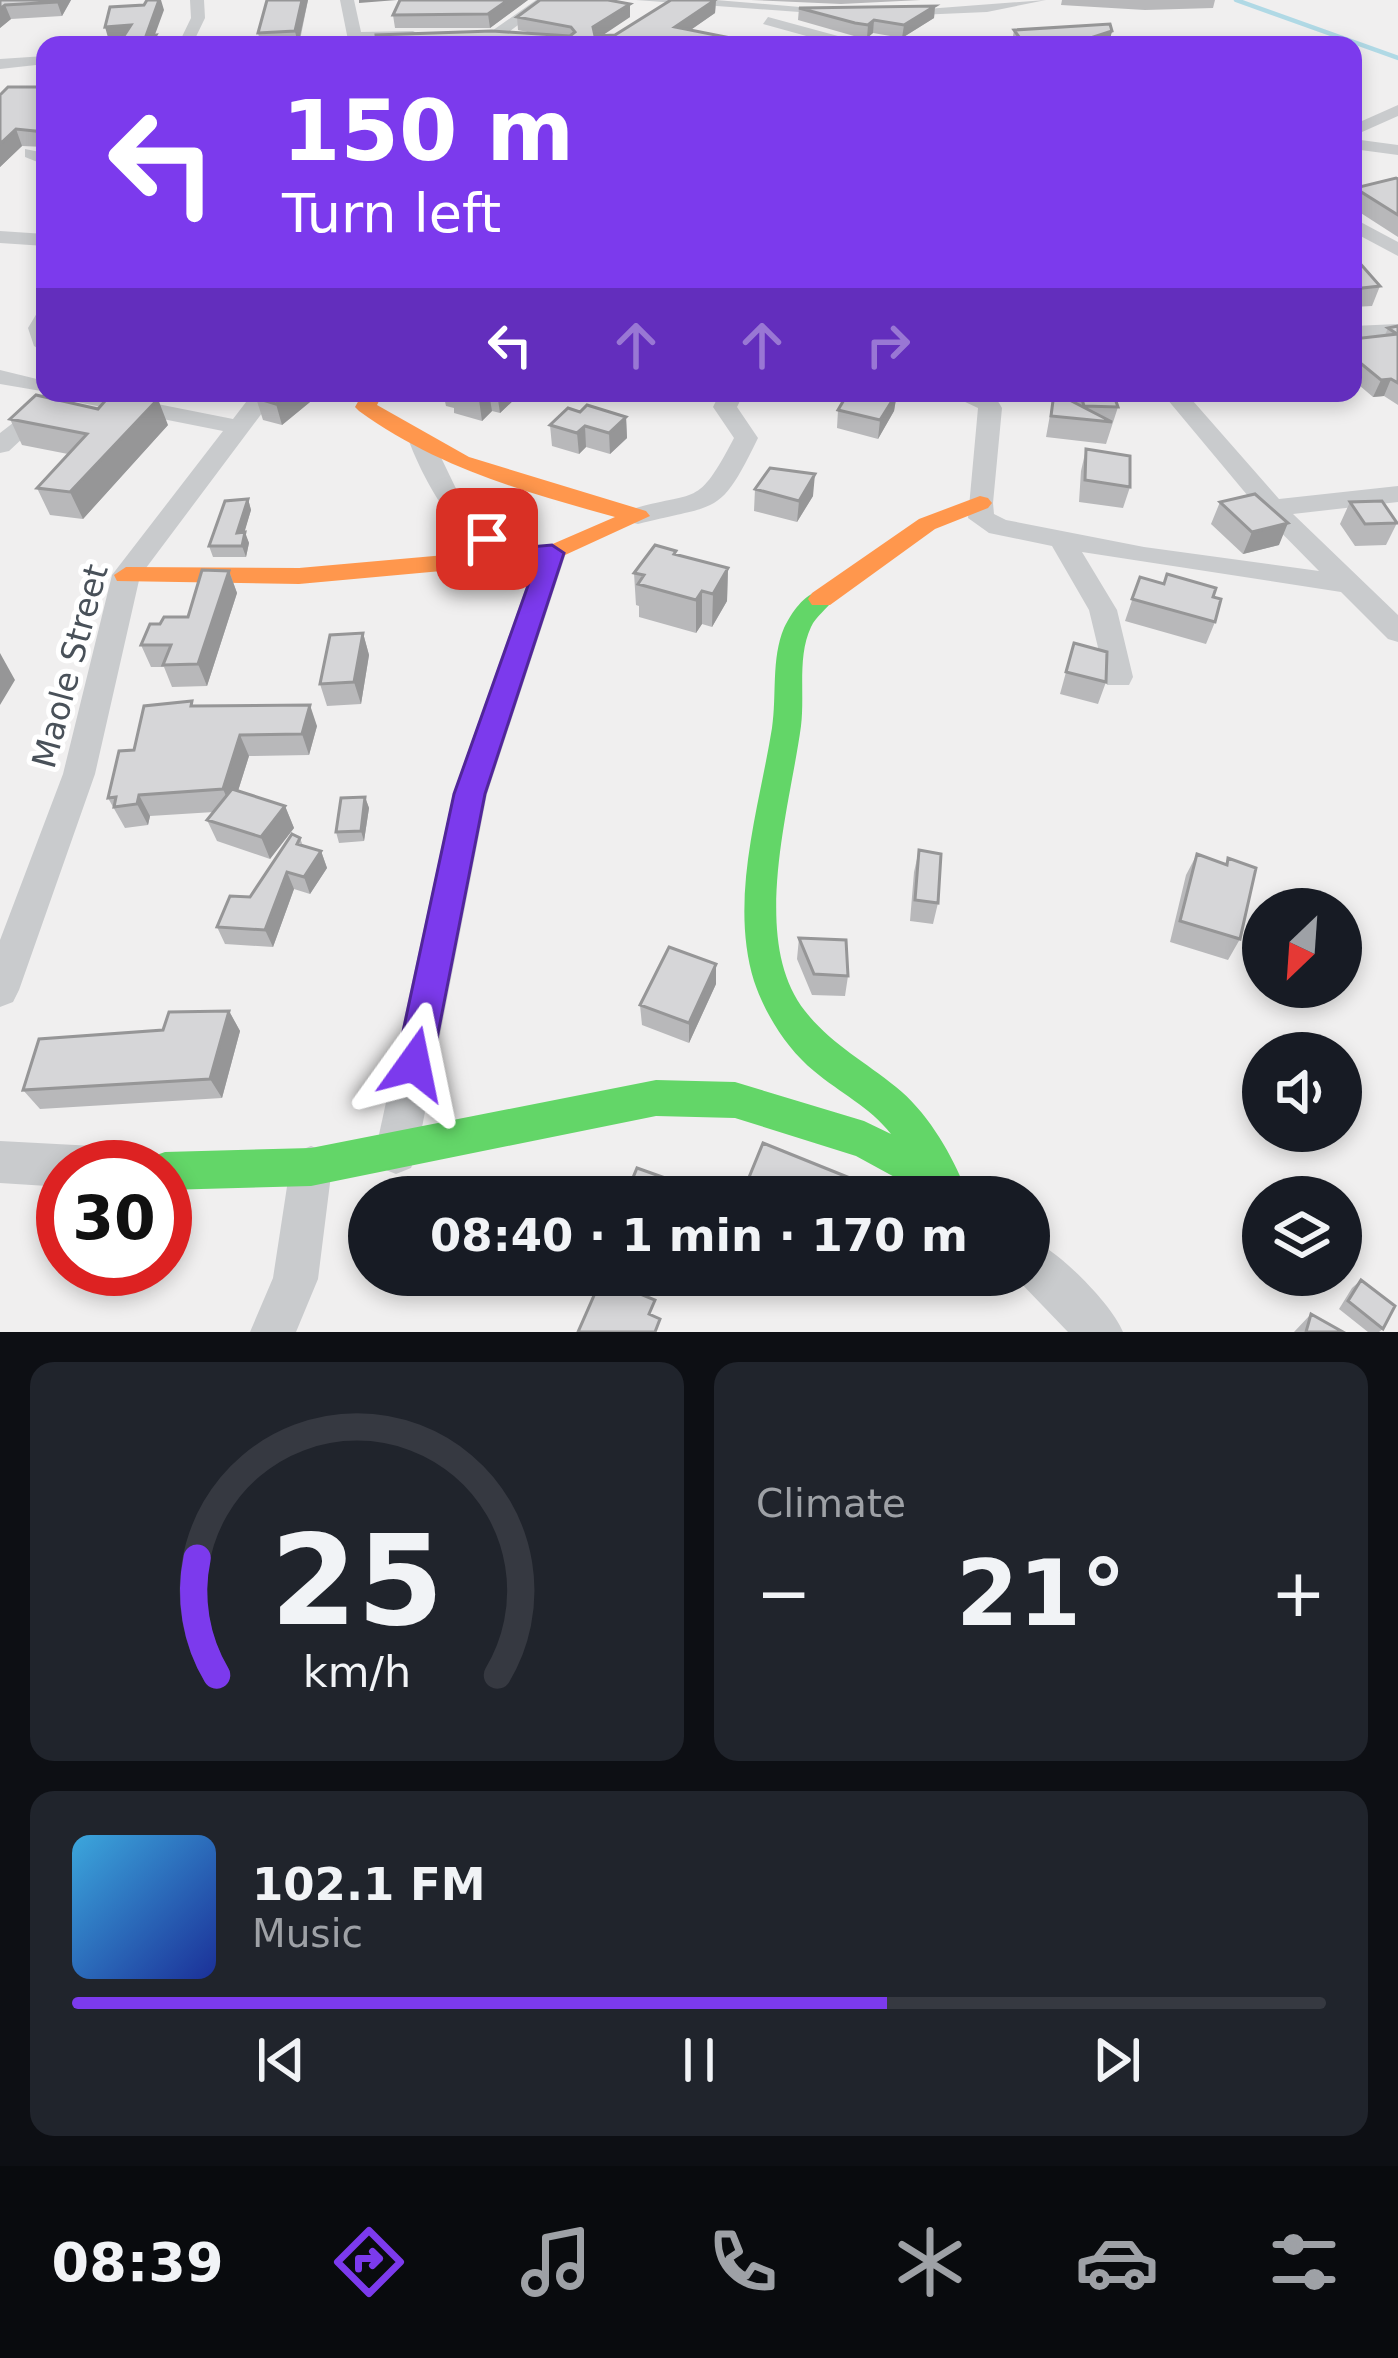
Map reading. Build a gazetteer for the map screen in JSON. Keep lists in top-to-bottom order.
{
  "streets": {
    "street": ["Maole Street"]
  },
  "north": "bottom left",
  "page": {
    "turn": ["150 m", "Turn left"],
    "limit": "30",
    "trip": "08:40 · 1 min · 170 m",
    "tile": "Climate",
    "heat": ["−", "21°", "+"],
    "song": ["102.1 FM", "Music"],
    "tabs": "08:39",
    "gauge": ["25", "km/h"]
  }
}
